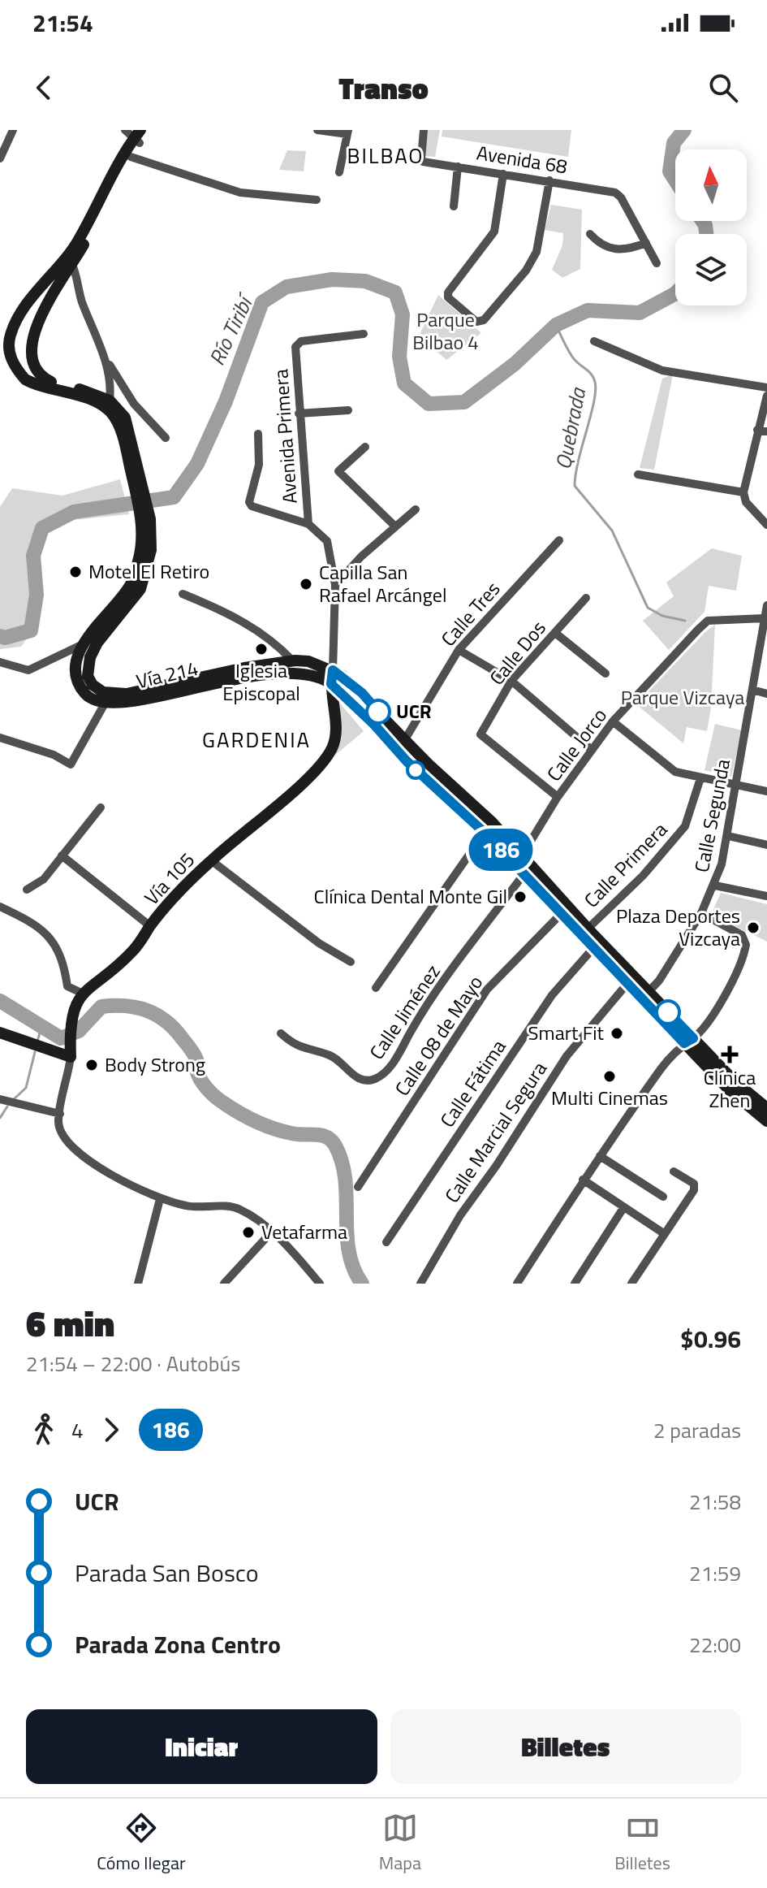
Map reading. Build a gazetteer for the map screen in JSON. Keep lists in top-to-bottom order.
{
  "streets": {
    "main road": ["Vía 214", "Vía 105"],
    "street": [
      "Avenida 68",
      "Avenida Primera",
      "Calle Tres",
      "Calle Dos",
      "Calle Jorco",
      "Calle Segunda",
      "Calle Primera",
      "Calle Jiménez",
      "Calle 08 de Mayo",
      "Calle Fátima",
      "Calle Marcial Segura"
    ]
  },
  "crossings": [
    ["Avenida Primera", "Vía 214"],
    ["Avenida Primera", "Vía 105"],
    ["Calle Tres", "Vía 214"],
    ["Calle Dos", "Calle Jorco"],
    ["Vía 214", "Calle Jorco"],
    ["Vía 214", "Calle Segunda"],
    ["Vía 214", "Calle Primera"],
    ["Vía 214", "Vía 105"],
    ["Vía 214", "Calle Jiménez"],
    ["Vía 214", "Calle 08 de Mayo"],
    ["Vía 214", "Calle Fátima"],
    ["Vía 214", "Calle Marcial Segura"],
    ["Calle Jorco", "Calle Segunda"],
    ["Calle Jorco", "Calle Jiménez"]
  ],
  "districts": ["BILBAO", "GARDENIA"],
  "water": ["Río Tiribí", "Quebrada"],
  "parks": ["Parque Bilbao 4", "Parque Vizcaya"],
  "places": {
    "other": [
      "Motel El Retiro",
      "Capilla San Rafael Arcángel",
      "Iglesia Episcopal",
      "UCR",
      "Clínica Dental Monte Gil",
      "Plaza Deportes Vizcaya",
      "Smart Fit",
      "Body Strong",
      "Multi Cinemas",
      "Vetafarma"
    ],
    "health": ["Clínica Zhen"]
  },
  "lines": ["bus line 186"],
  "north": "top",
  "page": {
    "status": "21:54",
    "header": "Transo",
    "on_map": "186",
    "heading": ["6 min", "21:54 – 22:00 · Autobús", "$0.96"],
    "legs": ["4", "186", "2 paradas"],
    "list": [
      {
        "name": "UCR",
        "value": "21:58"
      },
      {
        "name": "Parada San Bosco",
        "value": "21:59"
      },
      {
        "name": "Parada Zona Centro",
        "value": "22:00"
      }
    ],
    "buttons": ["Iniciar", "Billetes"],
    "tabs": ["Cómo llegar", "Mapa", "Billetes"]
  }
}
